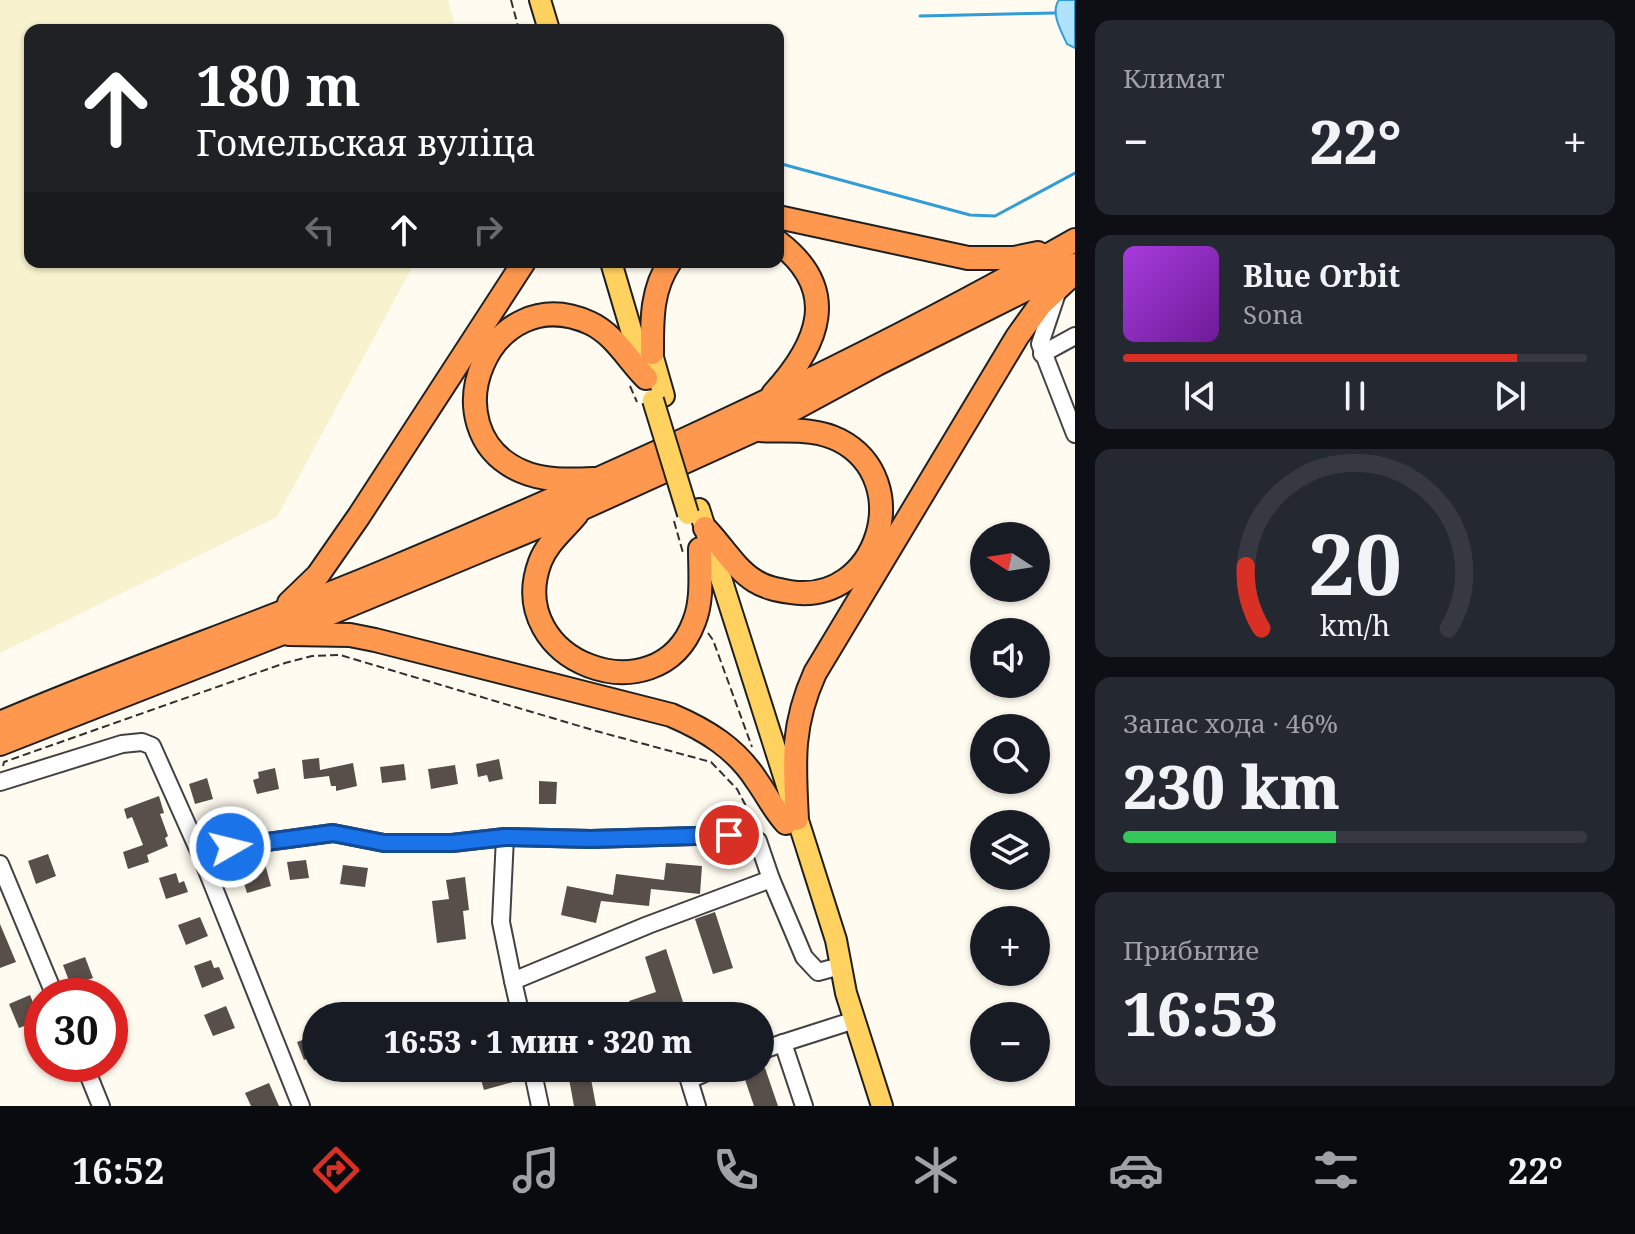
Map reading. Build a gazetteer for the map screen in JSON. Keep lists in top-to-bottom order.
{
  "north": "left",
  "page": {
    "tile": [
      "Климат",
      ["Запас хода · 46%", "230 km"],
      ["Прибытие", "16:53"]
    ],
    "turn": ["180 m", "Гомельская вуліца"],
    "heat": ["−", "22°", "+"],
    "song": ["Blue Orbit", "Sona"],
    "map_buttons": ["+", "−"],
    "limit": "30",
    "trip": "16:53 · 1 мин · 320 m",
    "tabs": ["16:52", "22°"],
    "gauge": ["20", "km/h"]
  }
}
